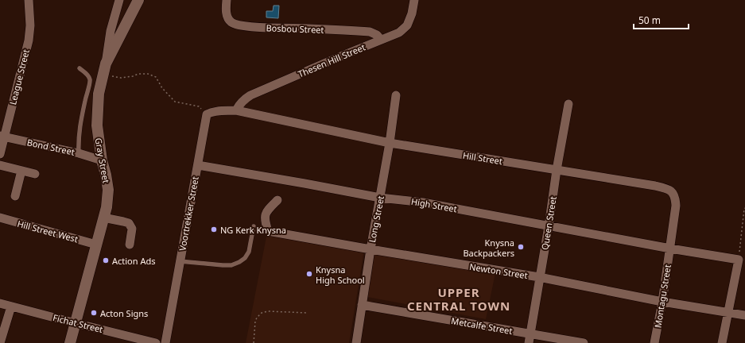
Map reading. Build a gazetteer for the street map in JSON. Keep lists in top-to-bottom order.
{
  "streets": {
    "street": [
      "Bosbou Street",
      "Thesen Hill Street",
      "League Street",
      "Bond Street",
      "Hill Street",
      "Gray Street",
      "High Street",
      "Voortrekker Street",
      "Long Street",
      "Queen Street",
      "Hill Street West",
      "Newton Street",
      "Montagu Street",
      "Fichat Street",
      "Metcalfe Street"
    ]
  },
  "crossings": [
    ["Bosbou Street", "Thesen Hill Street"],
    ["Thesen Hill Street", "Hill Street"],
    ["League Street", "Bond Street"],
    ["Bond Street", "Gray Street"],
    ["Hill Street", "High Street"],
    ["Hill Street", "Long Street"],
    ["Hill Street", "Queen Street"],
    ["Hill Street", "Montagu Street"],
    ["Gray Street", "Hill Street West"],
    ["Gray Street", "Fichat Street"],
    ["High Street", "Voortrekker Street"],
    ["High Street", "Long Street"],
    ["High Street", "Queen Street"],
    ["High Street", "Montagu Street"],
    ["Long Street", "Newton Street"],
    ["Long Street", "Metcalfe Street"],
    ["Queen Street", "Newton Street"],
    ["Queen Street", "Metcalfe Street"],
    ["Newton Street", "Montagu Street"]
  ],
  "districts": ["UPPER CENTRAL TOWN"],
  "places": [
    "NG Kerk Knysna",
    "Knysna Backpackers",
    "Action Ads",
    "Knysna High School",
    "Acton Signs"
  ],
  "scale_bar": "50 m"
}
